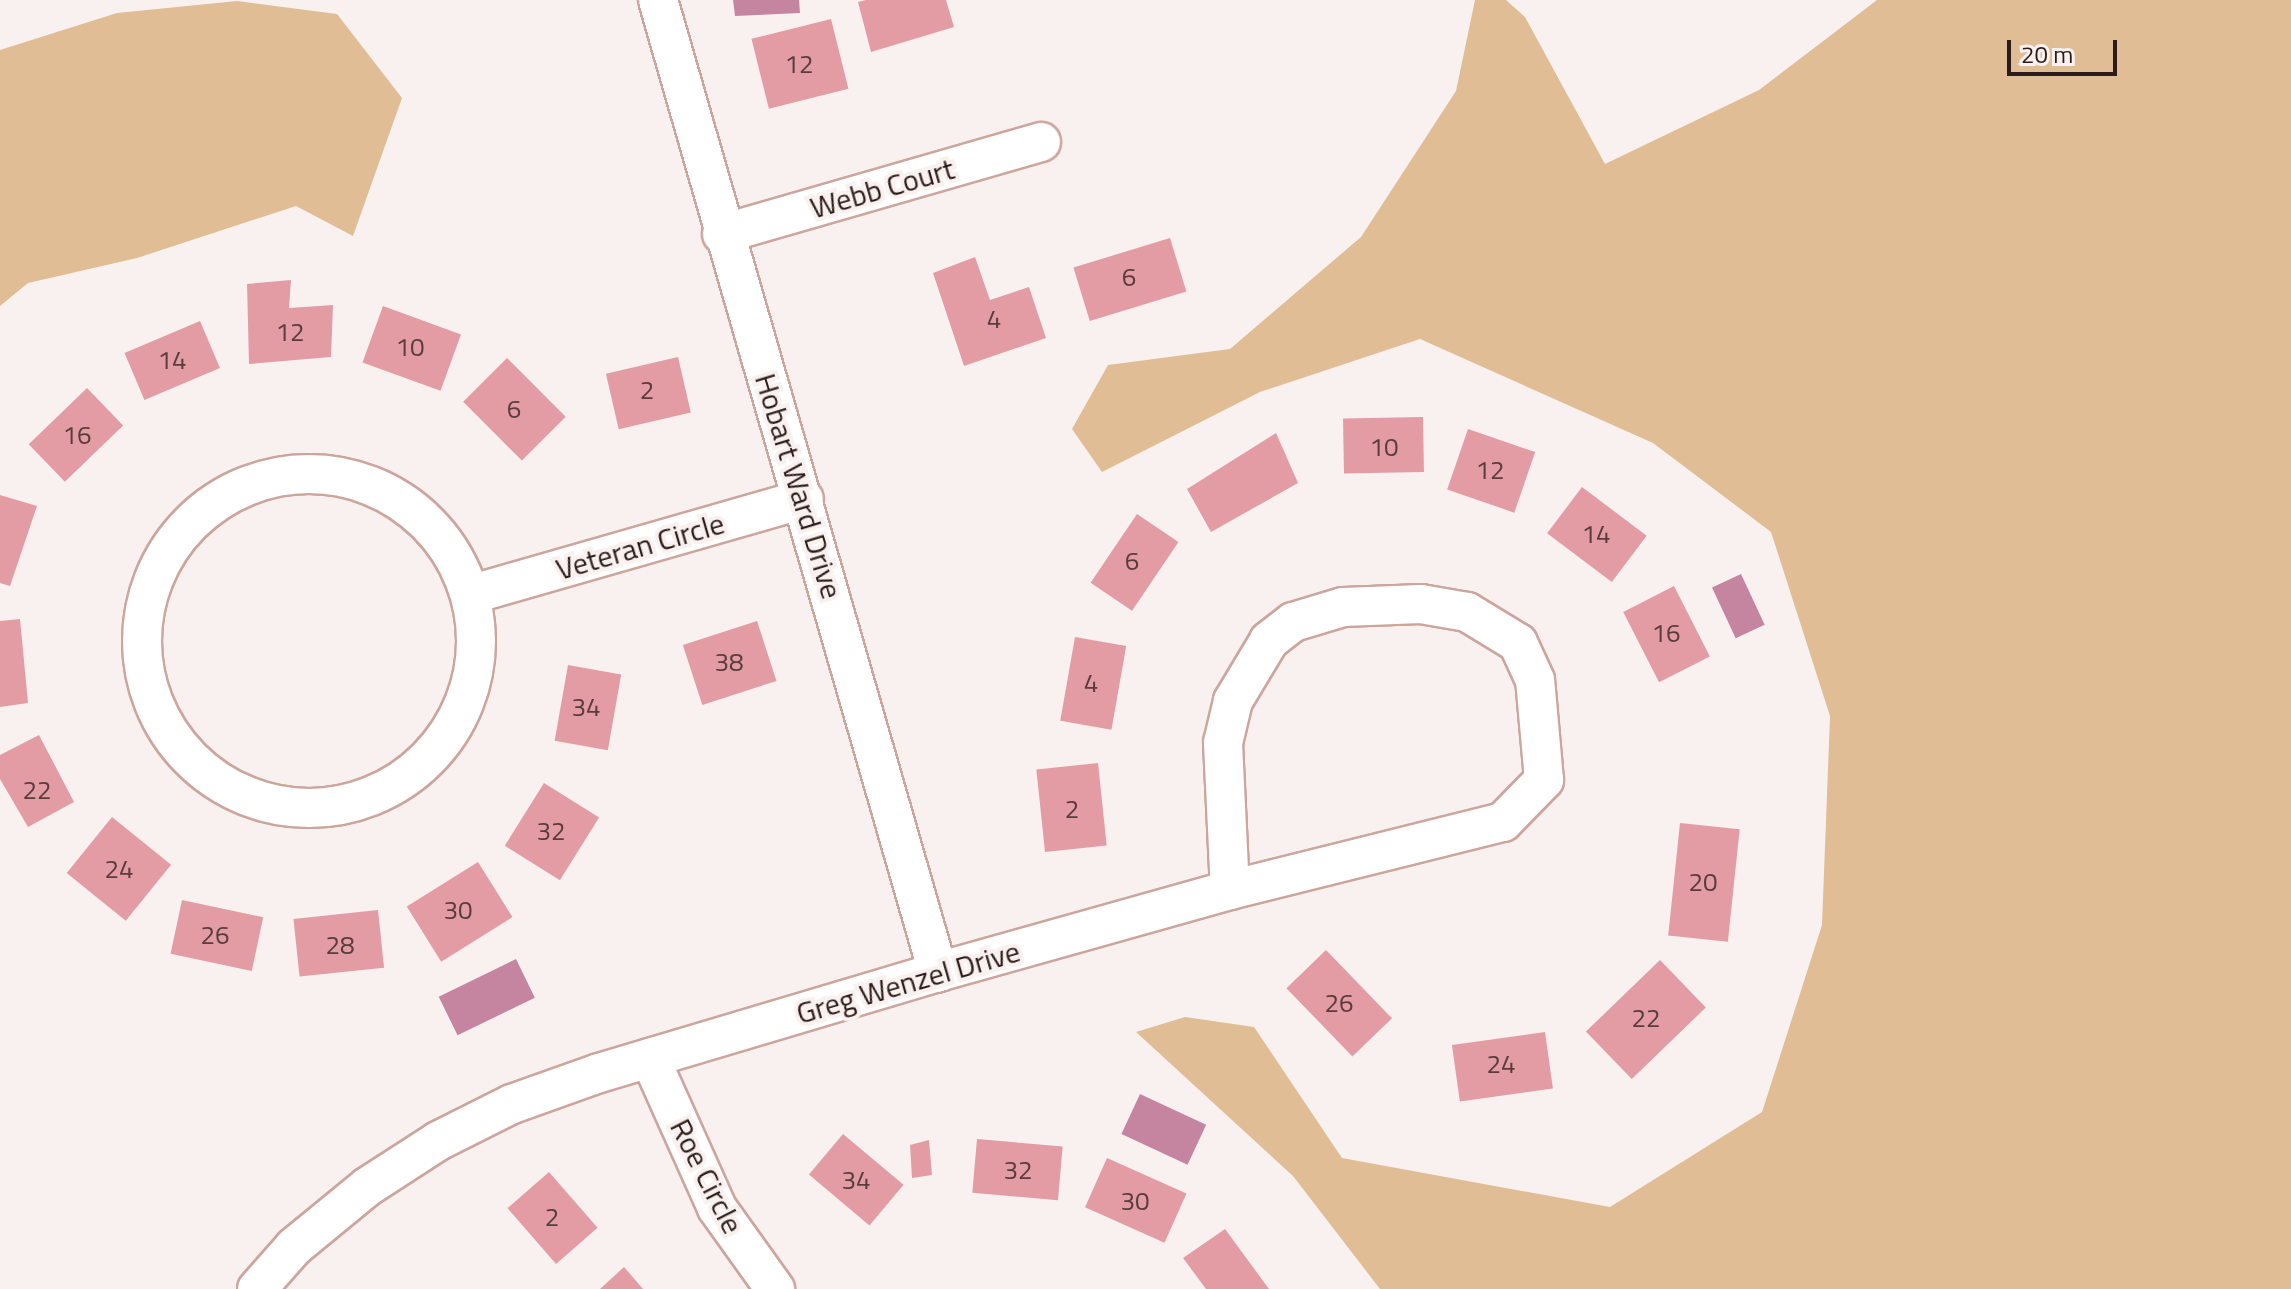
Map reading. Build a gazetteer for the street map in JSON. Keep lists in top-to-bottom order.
{
  "streets": {
    "street": [
      "Webb Court",
      "Hobart Ward Drive",
      "Veteran Circle",
      "Greg Wenzel Drive",
      "Roe Circle"
    ]
  },
  "crossings": [
    ["Webb Court", "Hobart Ward Drive"],
    ["Hobart Ward Drive", "Veteran Circle"],
    ["Hobart Ward Drive", "Greg Wenzel Drive"],
    ["Greg Wenzel Drive", "Roe Circle"]
  ],
  "house_numbers": [
    "12",
    "6",
    "4",
    "12",
    "10",
    "14",
    "2",
    "6",
    "16",
    "10",
    "12",
    "14",
    "6",
    "16",
    "38",
    "4",
    "34",
    "22",
    "2",
    "32",
    "24",
    "20",
    "30",
    "26",
    "28",
    "26",
    "22",
    "24",
    "32",
    "34",
    "30",
    "2"
  ],
  "scale_bar": "20 m"
}
